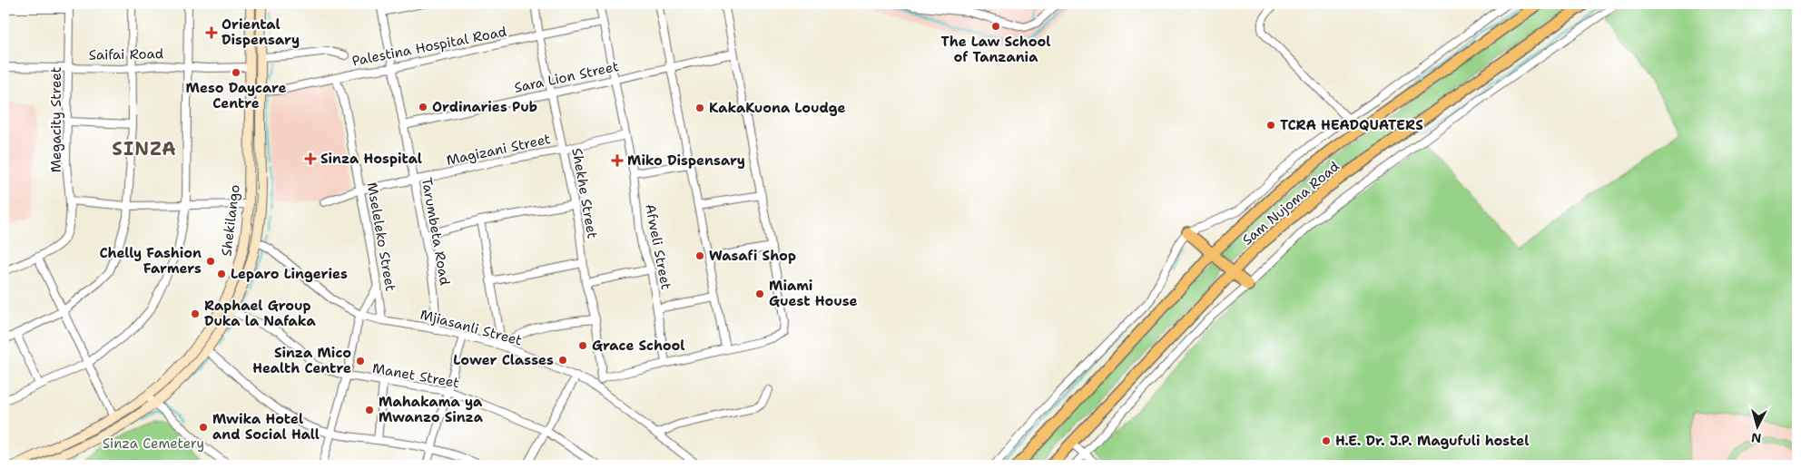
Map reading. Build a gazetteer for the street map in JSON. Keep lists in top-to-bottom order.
{
  "streets": {
    "main road": ["Sam Nujoma Road", "Shekilango"],
    "street": [
      "Palestina Hospital Road",
      "Saifai Road",
      "Sara Lion Street",
      "Megacity Street",
      "Magizani Street",
      "Shekhe Street",
      "Tarumbeta Road",
      "Mseleleko Street",
      "Afweli Street",
      "Mjiasanli Street",
      "Manet Street"
    ]
  },
  "crossings": [
    ["Palestina Hospital Road", "Shekhe Street"],
    ["Palestina Hospital Road", "Shekilango"],
    ["Palestina Hospital Road", "Tarumbeta Road"],
    ["Palestina Hospital Road", "Mseleleko Street"],
    ["Palestina Hospital Road", "Afweli Street"],
    ["Saifai Road", "Megacity Street"],
    ["Saifai Road", "Shekilango"],
    ["Sara Lion Street", "Shekhe Street"],
    ["Sara Lion Street", "Tarumbeta Road"],
    ["Sara Lion Street", "Afweli Street"],
    ["Magizani Street", "Shekhe Street"],
    ["Magizani Street", "Tarumbeta Road"],
    ["Magizani Street", "Mseleleko Street"],
    ["Magizani Street", "Afweli Street"],
    ["Shekhe Street", "Mjiasanli Street"],
    ["Shekilango", "Mjiasanli Street"],
    ["Shekilango", "Manet Street"],
    ["Tarumbeta Road", "Mjiasanli Street"],
    ["Mseleleko Street", "Mjiasanli Street"]
  ],
  "districts": ["SINZA"],
  "parks": ["Sinza Cemetery"],
  "places": {
    "other": [
      "The Law School of Tanzania",
      "Meso Daycare Centre",
      "Ordinaries Pub",
      "KakaKuona Loudge",
      "TCRA HEADQUATERS",
      "Wasafi Shop",
      "Chelly Fashion Farmers",
      "Leparo Lingeries",
      "Miami Guest House",
      "Raphael Group Duka la Nafaka",
      "Grace School",
      "Lower Classes",
      "Sinza Mico Health Centre",
      "Mahakama ya Mwanzo Sinza",
      "Mwika Hotel and Social Hall",
      "H.E. Dr. J.P. Magufuli hostel"
    ],
    "health": ["Oriental Dispensary", "Sinza Hospital", "Miko Dispensary"]
  },
  "north": "bottom"
}
